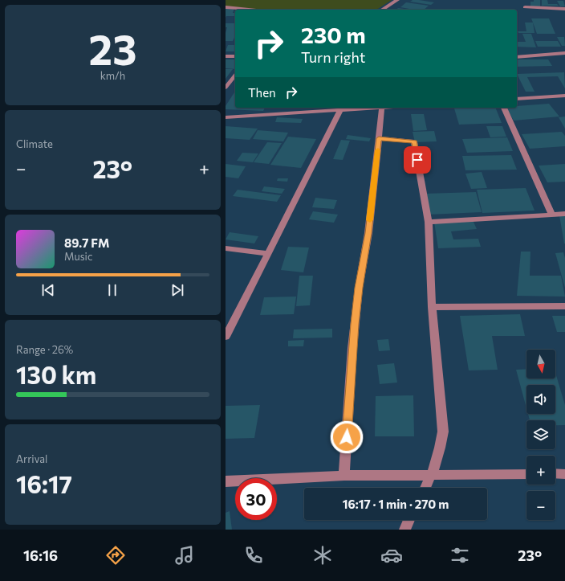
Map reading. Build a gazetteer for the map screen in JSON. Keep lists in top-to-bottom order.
{
  "north": "bottom",
  "page": {
    "tile": [
      ["23", "km/h"],
      "Climate",
      ["Range · 26%", "130 km"],
      ["Arrival", "16:17"]
    ],
    "turn": ["230 m", "Turn right"],
    "then": "Then",
    "heat": ["−", "23°", "+"],
    "song": ["89.7 FM", "Music"],
    "map_buttons": ["+", "−"],
    "limit": "30",
    "trip": "16:17 · 1 min · 270 m",
    "tabs": ["16:16", "23°"]
  }
}
